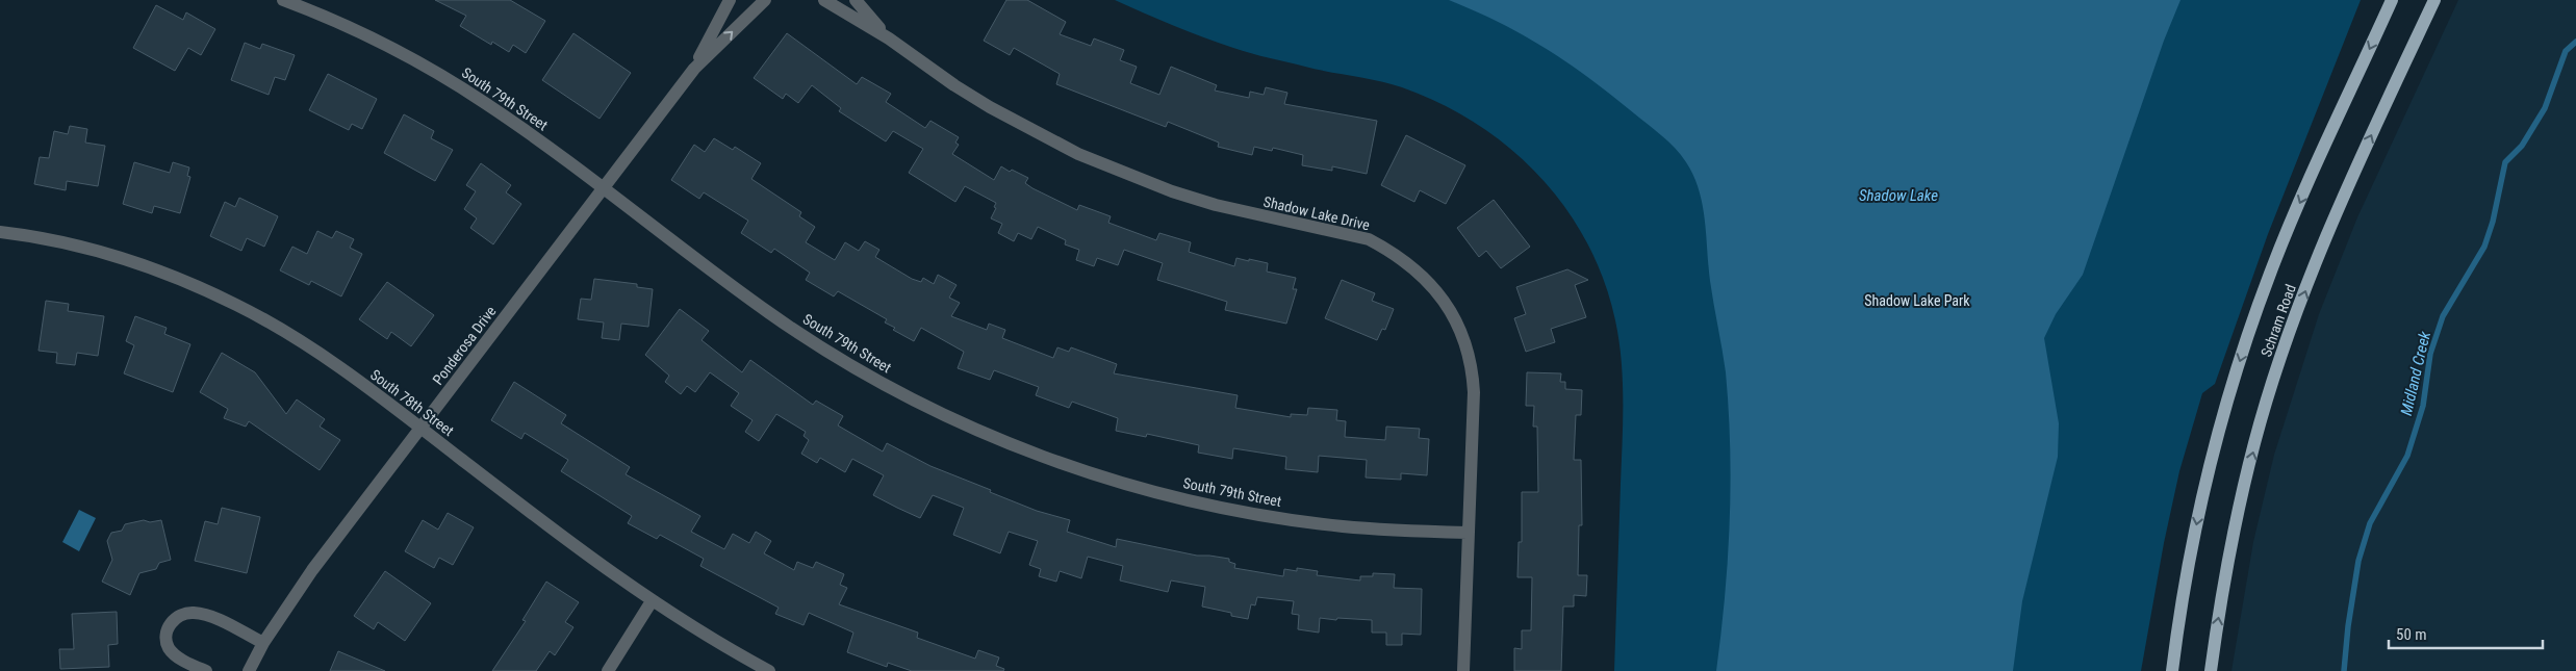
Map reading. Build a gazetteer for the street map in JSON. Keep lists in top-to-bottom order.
{
  "streets": {
    "main road": ["Schram Road"],
    "street": [
      "South 79th Street",
      "Shadow Lake Drive",
      "Ponderosa Drive",
      "South 78th Street"
    ]
  },
  "crossings": [
    ["South 79th Street", "Shadow Lake Drive"],
    ["South 79th Street", "Ponderosa Drive"],
    ["Ponderosa Drive", "South 78th Street"]
  ],
  "water": ["Shadow Lake", "Midland Creek"],
  "parks": ["Shadow Lake Park"],
  "scale_bar": "50 m"
}
